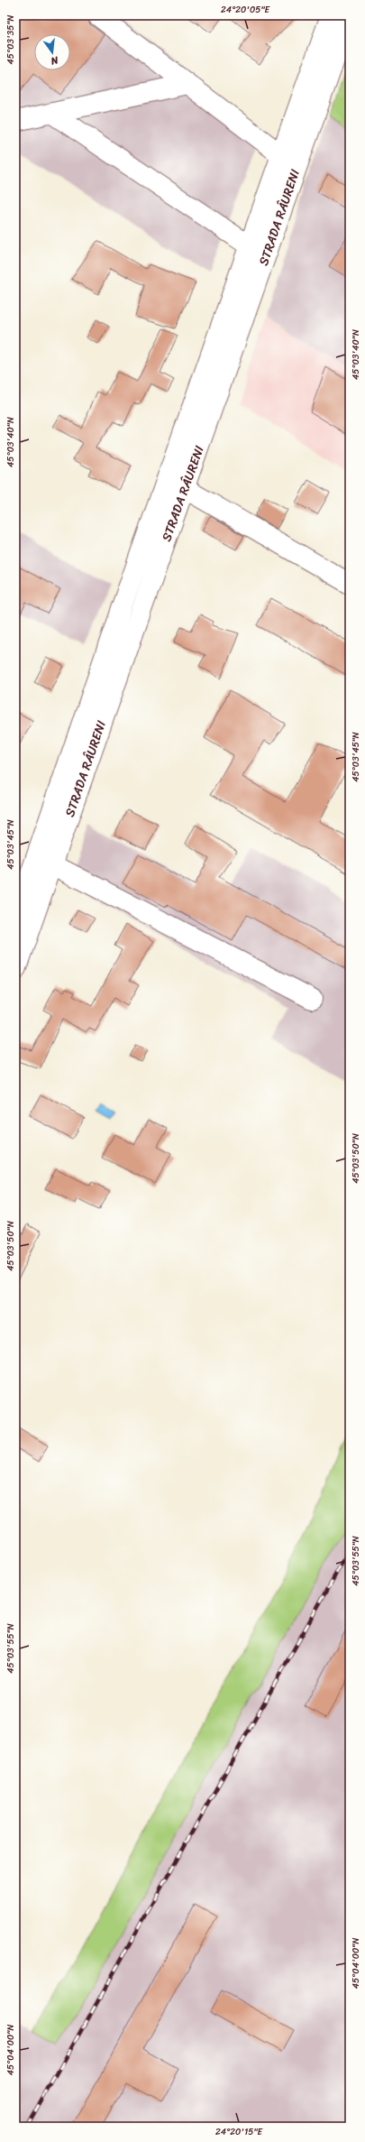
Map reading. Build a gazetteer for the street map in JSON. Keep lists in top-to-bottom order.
{
  "streets": {
    "main road": ["STRADA RÂURENI"]
  },
  "north": "bottom",
  "coordinates": [
    "24°20'05\"E",
    "45°03'35\"N",
    "45°03'40\"N",
    "45°03'45\"N",
    "45°03'50\"N",
    "45°03'55\"N",
    "45°04'00\"N",
    "24°20'15\"E"
  ]
}
